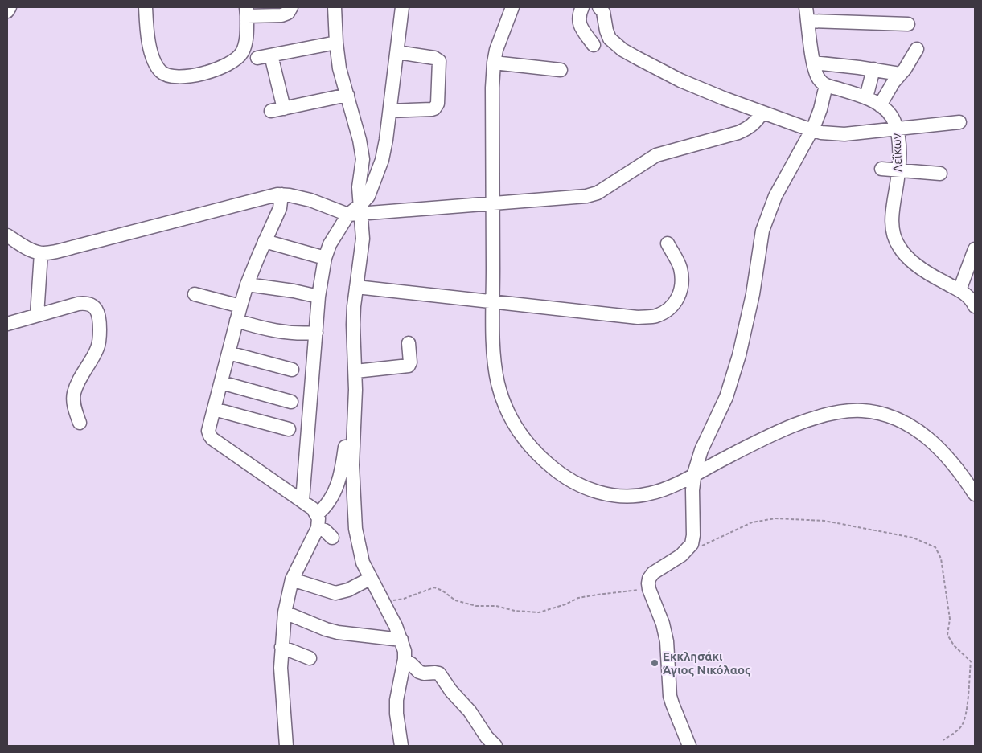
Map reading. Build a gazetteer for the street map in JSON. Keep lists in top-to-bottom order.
{
  "streets": {
    "street": ["Λεΐκων"]
  },
  "places": ["Εκκλησάκι Άγιος Νικόλαος"]
}
